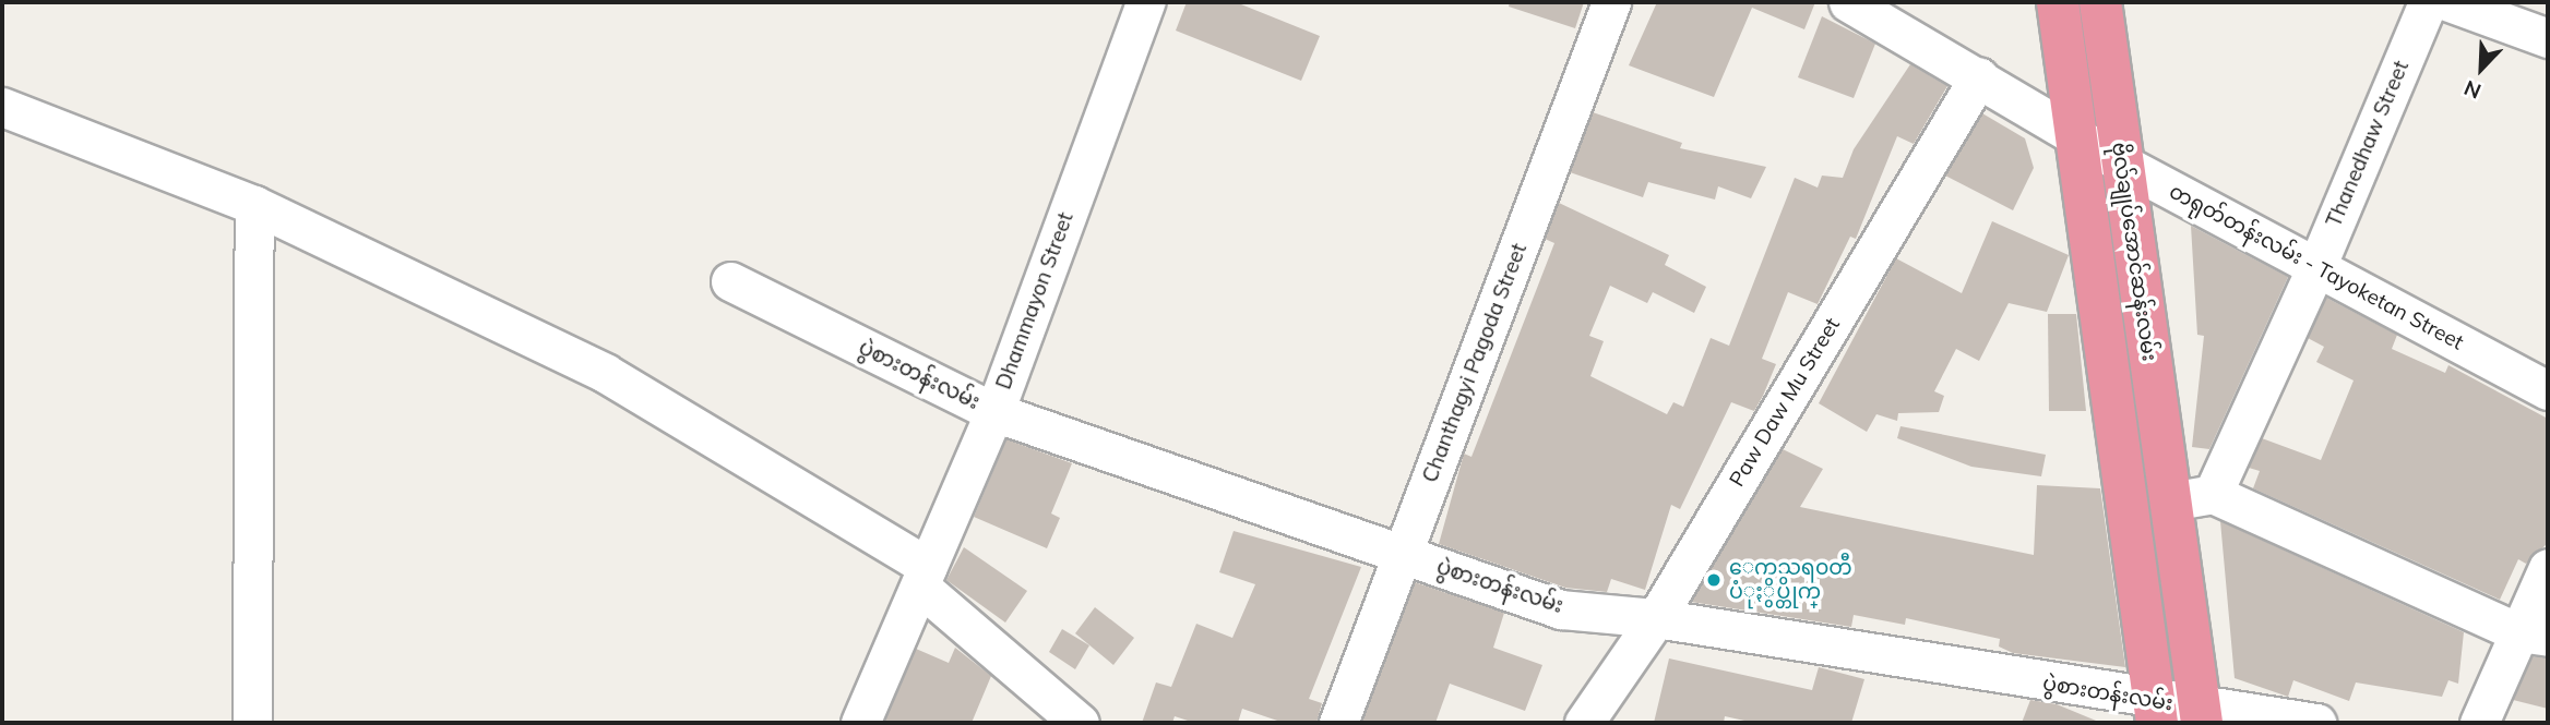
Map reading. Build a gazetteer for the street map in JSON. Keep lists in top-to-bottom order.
{
  "streets": {
    "highway": ["ဗိုလ်ချုပ်အောင်ဆန်းလမ်း"],
    "street": [
      "Thanedhaw Street",
      "တရုတ်တန်းလမ်း - Tayoketan Street",
      "Dhammayon Street",
      "Chanthagyi Pagoda Street",
      "ပွဲစားတန်းလမ်း",
      "Paw Daw Mu Street"
    ]
  },
  "crossings": [
    ["Thanedhaw Street", "တရုတ်တန်းလမ်း - Tayoketan Street"],
    ["ဗိုလ်ချုပ်အောင်ဆန်းလမ်း", "တရုတ်တန်းလမ်း - Tayoketan Street"],
    ["တရုတ်တန်းလမ်း - Tayoketan Street", "Paw Daw Mu Street"],
    ["Dhammayon Street", "ပွဲစားတန်းလမ်း"],
    ["Chanthagyi Pagoda Street", "ပွဲစားတန်းလမ်း"],
    ["ပွဲစားတန်းလမ်း", "Paw Daw Mu Street"]
  ],
  "places": ["ေကသရ၀တီ ပံုႏွိပ္တိုက္"],
  "north": "bottom left"
}
